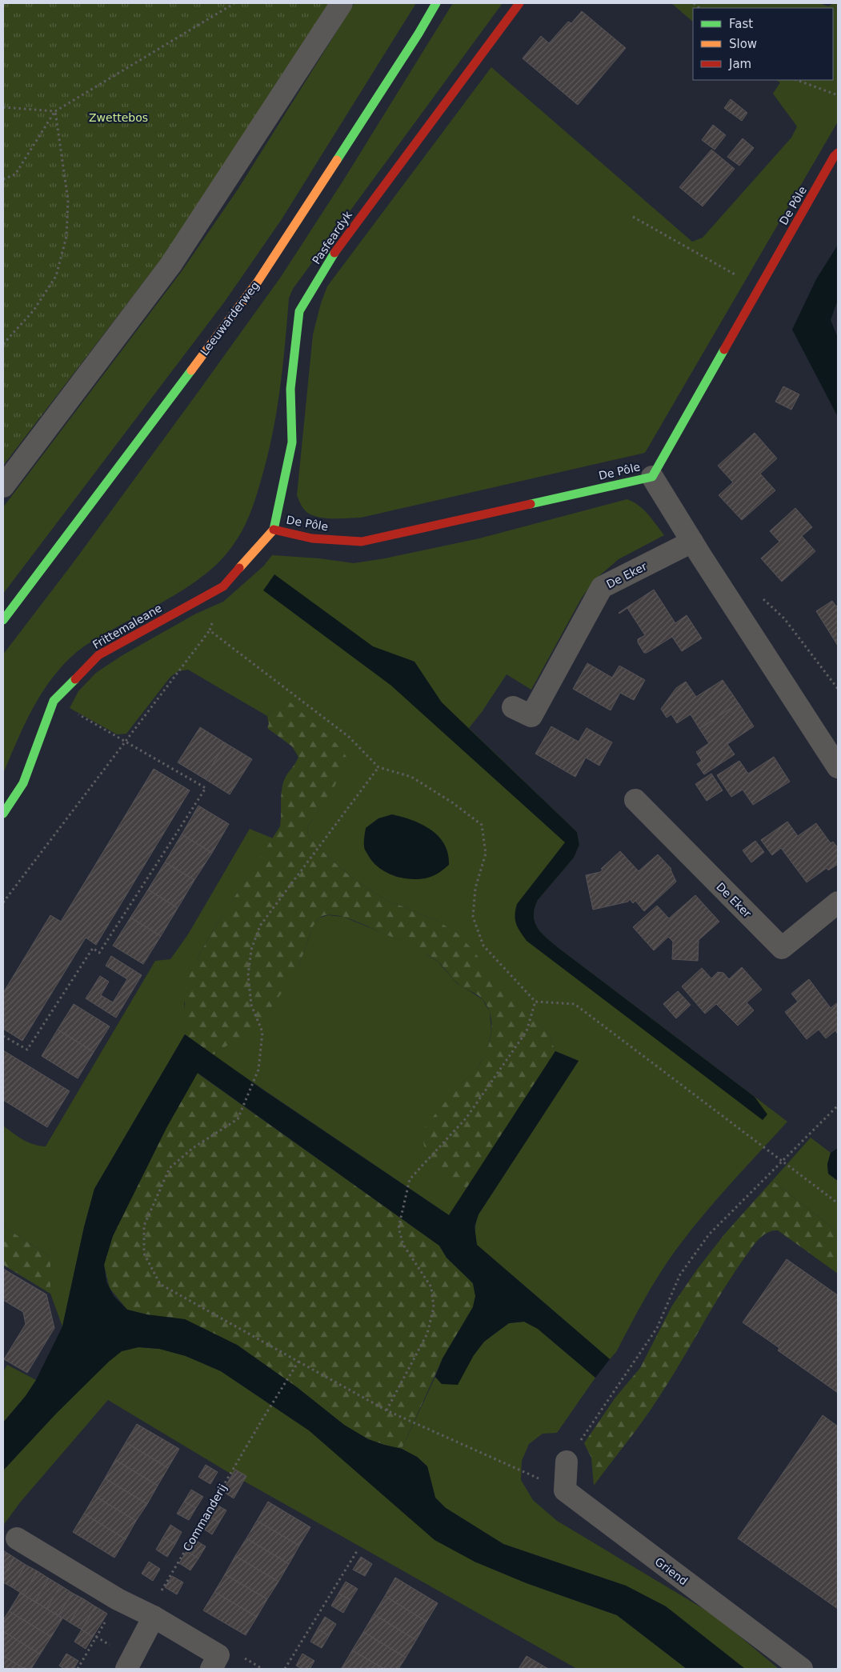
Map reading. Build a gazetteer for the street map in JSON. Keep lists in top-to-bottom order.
{
  "streets": {
    "street": [
      "De Pôle",
      "Pasfeardyk",
      "Leeuwarderweg",
      "De Eker",
      "Frittemaleane",
      "Griend"
    ],
    "path": ["Commanderij"]
  },
  "crossings": [
    ["De Pôle", "Pasfeardyk"],
    ["De Pôle", "Frittemaleane"],
    ["Pasfeardyk", "Frittemaleane"]
  ],
  "parks": ["Zwettebos"],
  "legend": ["Fast", "Slow", "Jam"]
}
